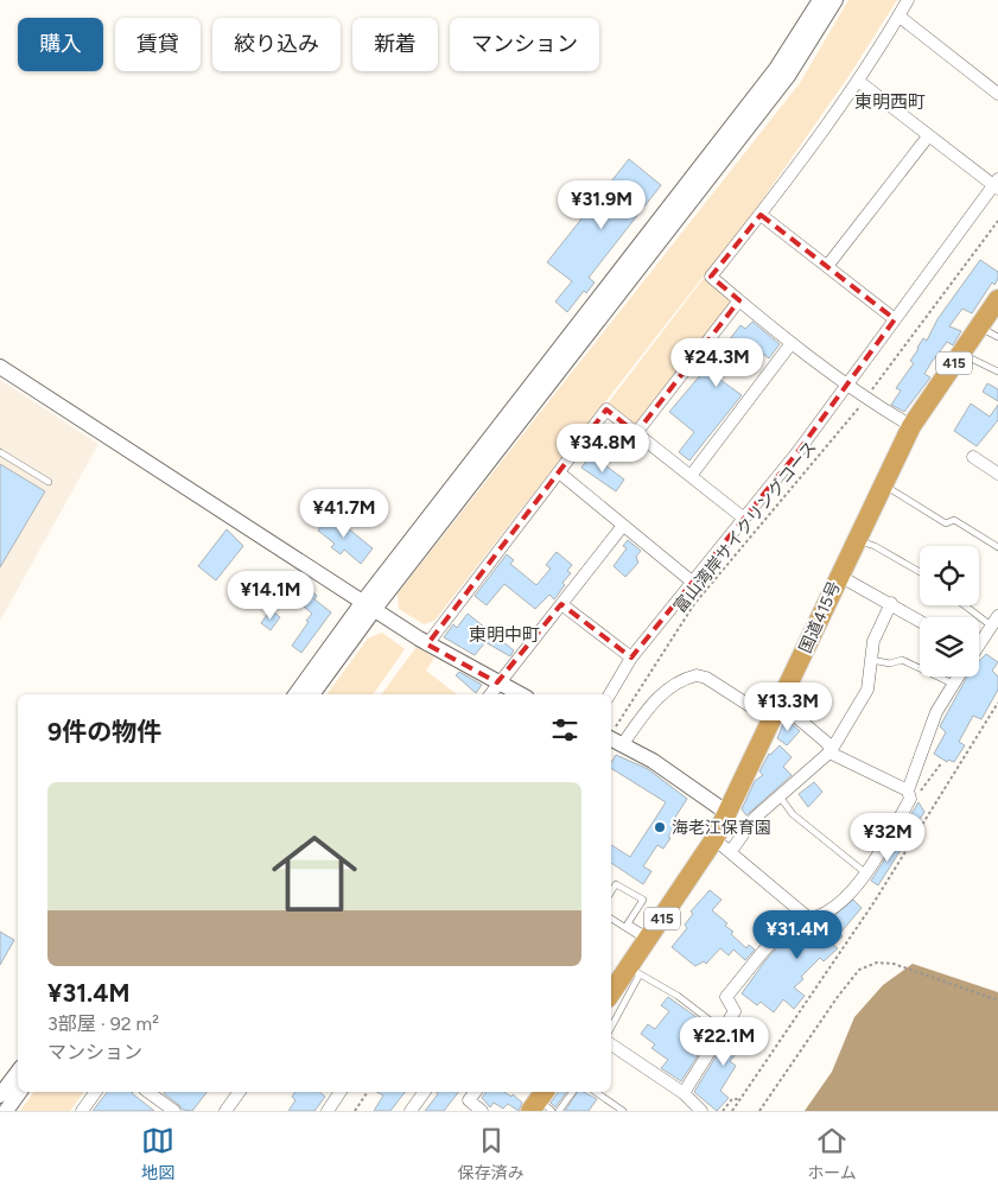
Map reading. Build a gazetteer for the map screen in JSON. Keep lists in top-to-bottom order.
{
  "streets": {
    "highway": ["415", "国道415号"],
    "path": ["富山湾岸サイクリングコース"]
  },
  "districts": ["東明西町", "東明中町"],
  "places": ["海老江保育園"],
  "page": {
    "chip": [
      "購入",
      "賃貸",
      "絞り込み",
      "新着",
      "マンション"
    ],
    "price": [
      "¥31.9M",
      "¥24.3M",
      "¥34.8M",
      "¥41.7M",
      "¥14.1M",
      "¥13.3M",
      "¥32M",
      "¥31.4M",
      "¥22.1M"
    ],
    "heading": "9件の物件",
    "list": [
      {
        "name": "¥31.4M",
        "note": "3部屋 · 92 m² · マンション"
      }
    ],
    "tabs": ["地図", "保存済み", "ホーム"]
  }
}
